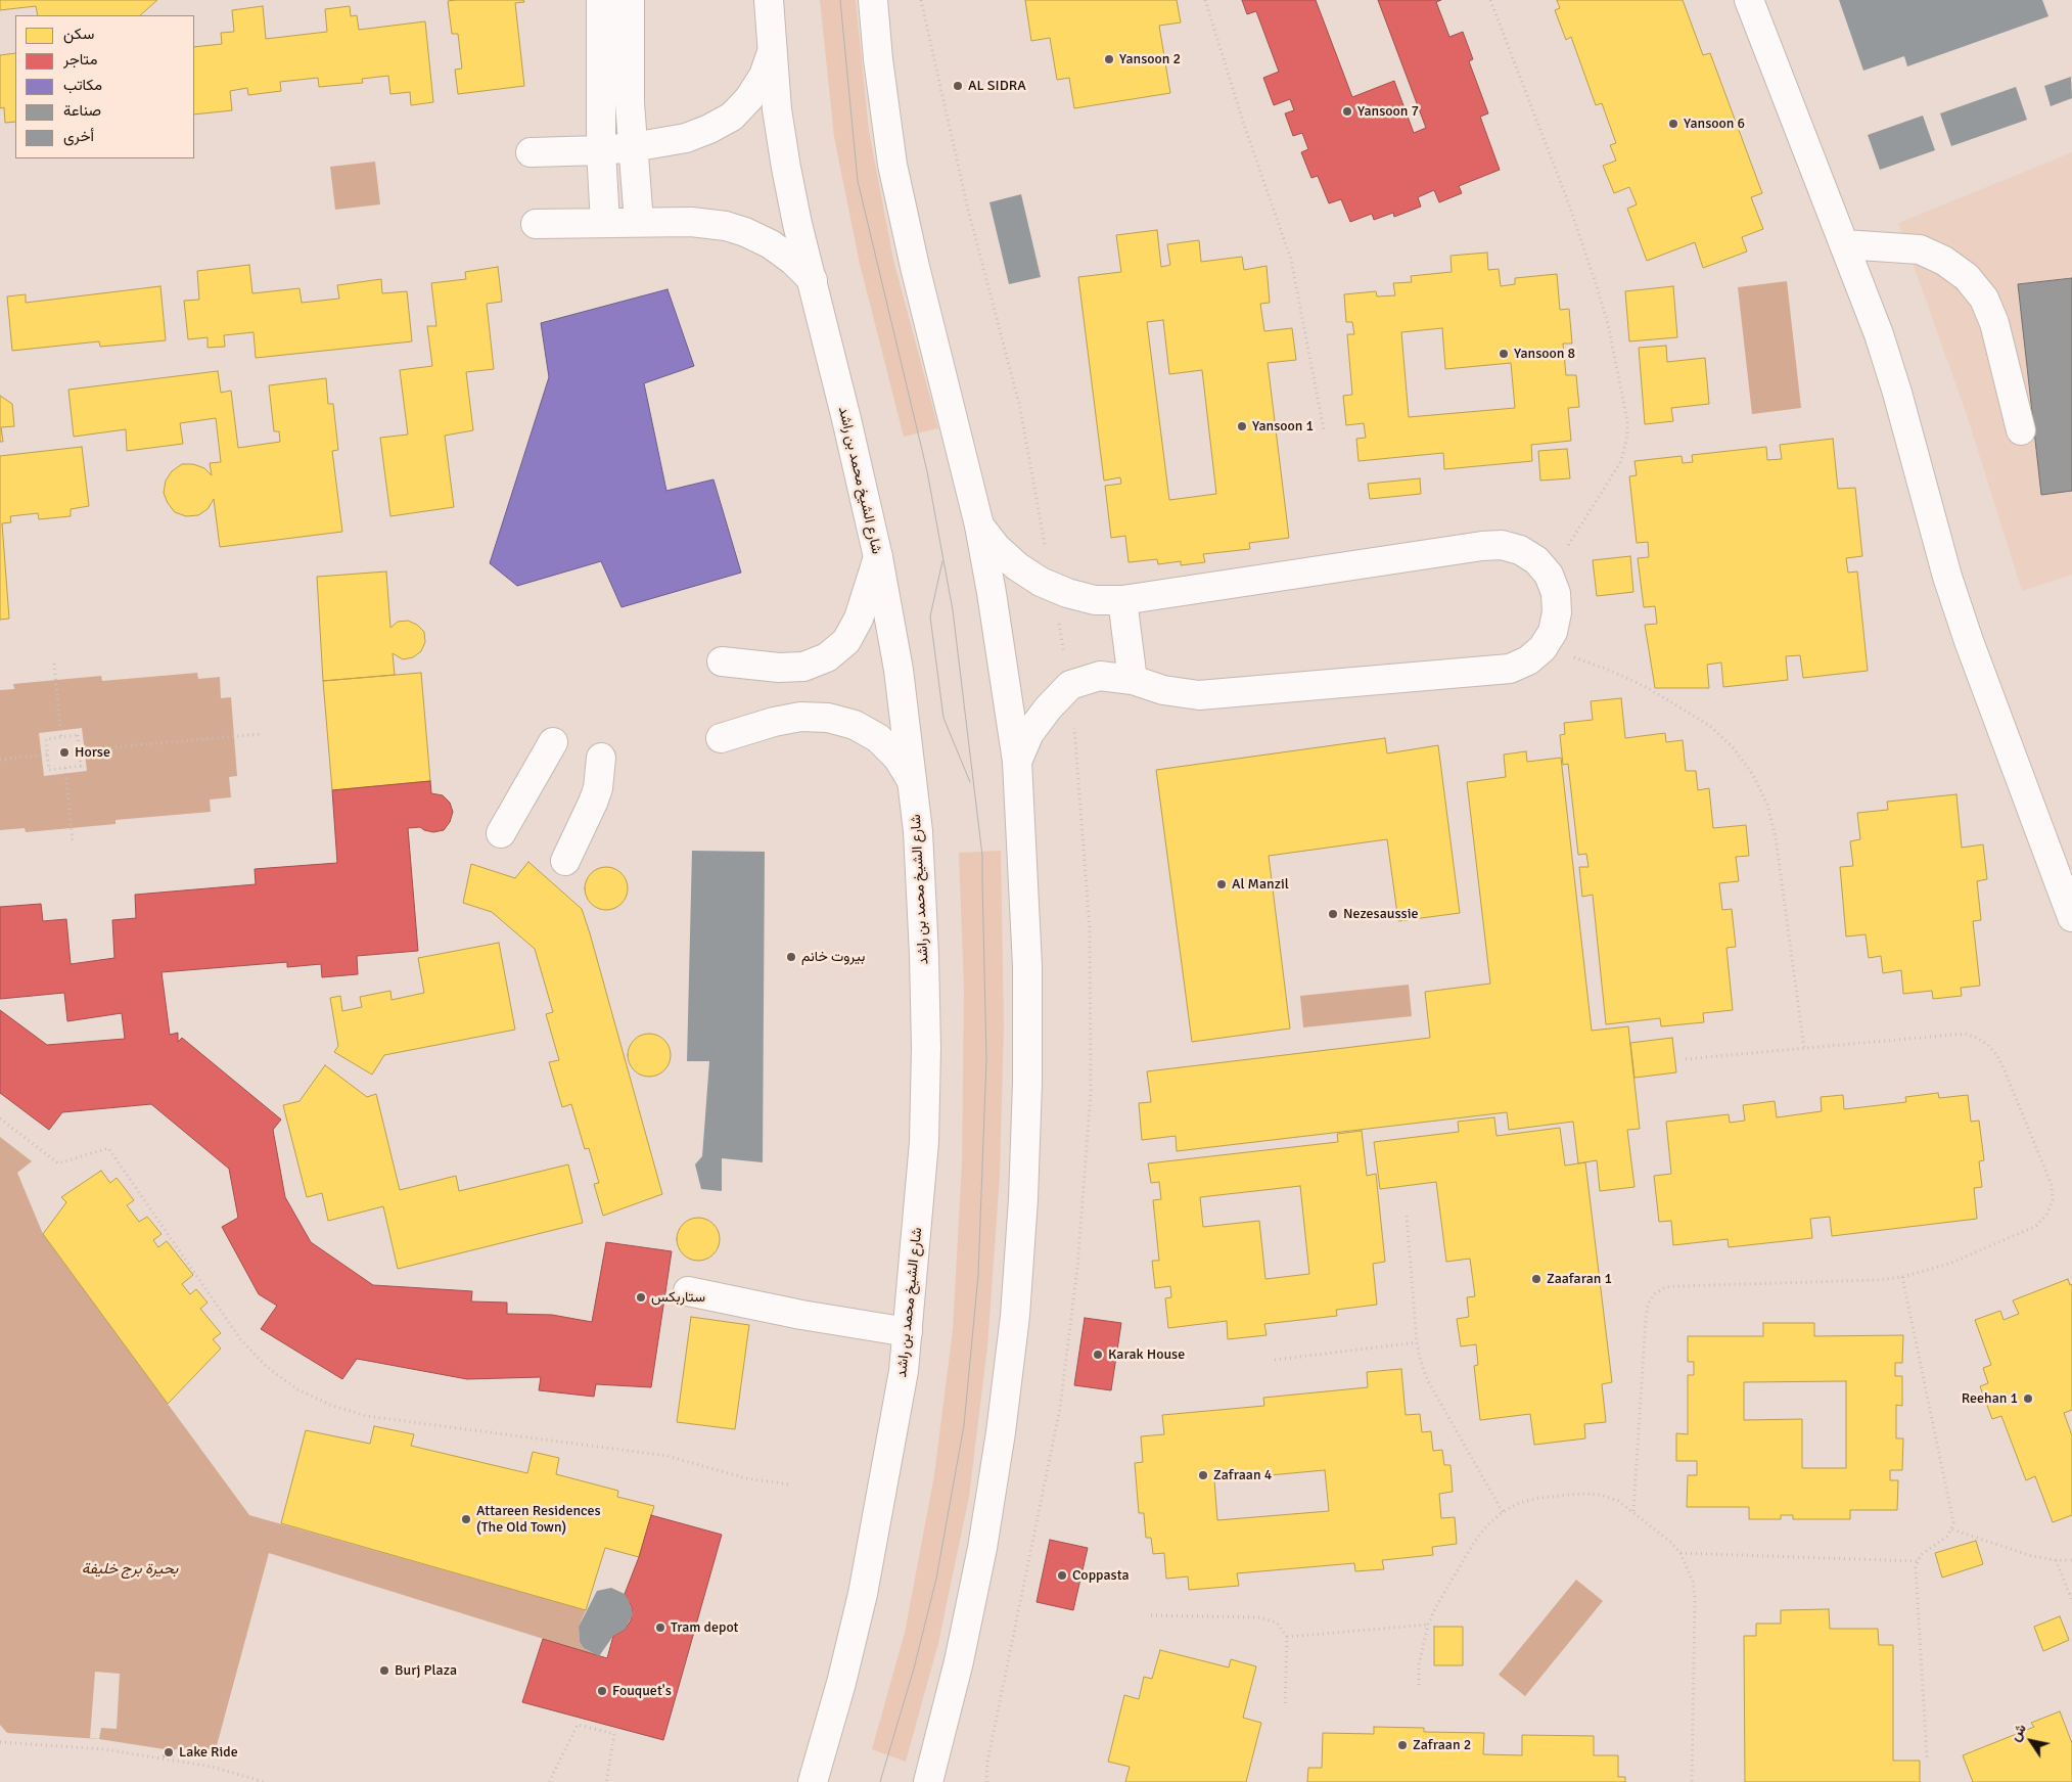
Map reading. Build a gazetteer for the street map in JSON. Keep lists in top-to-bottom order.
{
  "streets": {
    "main road": ["شارع الشيخ محمد بن راشد"]
  },
  "water": ["بحيرة برج خليفة"],
  "places": [
    "Yansoon 2",
    "AL SIDRA",
    "Yansoon 7",
    "Yansoon 6",
    "Yansoon 8",
    "Yansoon 1",
    "Horse",
    "Al Manzil",
    "Nezesaussie",
    "بيروت خانم",
    "Zaafaran 1",
    "ستاربكس",
    "Karak House",
    "Reehan 1",
    "Zafraan 4",
    "Attareen Residences (The Old Town)",
    "Coppasta",
    "Tram depot",
    "Burj Plaza",
    "Fouquet's",
    "Zafraan 2",
    "Lake Ride"
  ],
  "legend": [
    "سكن",
    "متاجر",
    "مكاتب",
    "صناعة",
    "أخرى"
  ],
  "north": "top left"
}
